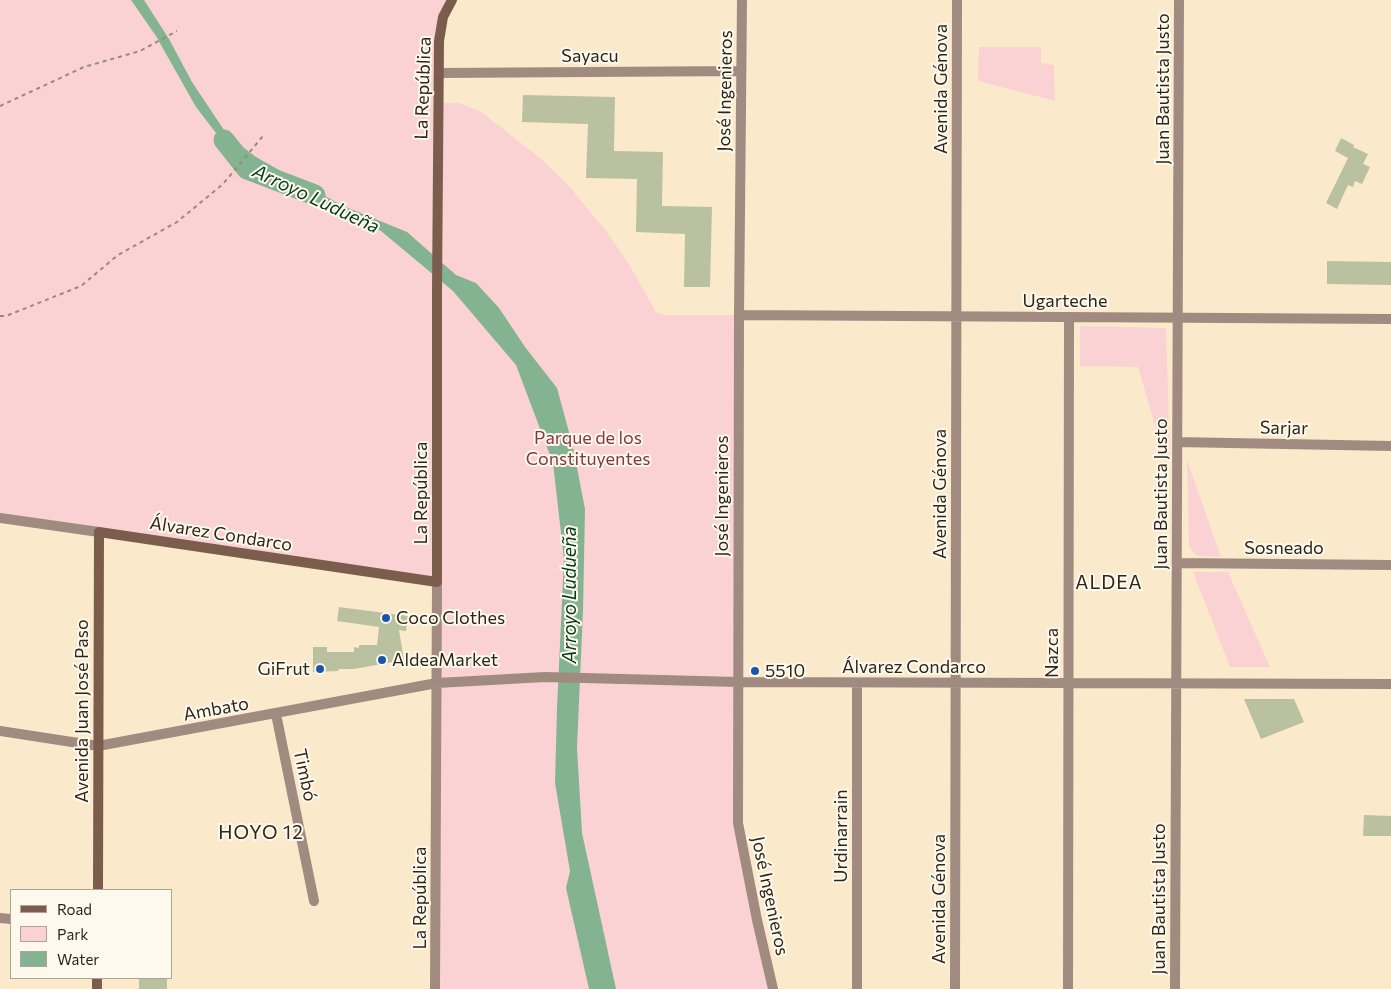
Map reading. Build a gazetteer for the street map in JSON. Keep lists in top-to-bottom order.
{
  "streets": {
    "main road": ["La República", "Álvarez Condarco", "Avenida Juan José Paso"],
    "street": [
      "Sayacu",
      "Avenida Génova",
      "Juan Bautista Justo",
      "José Ingenieros",
      "Ugarteche",
      "Sarjar",
      "Sosneado",
      "Nazca",
      "Ambato",
      "Timbó",
      "Urdinarrain"
    ]
  },
  "crossings": [
    ["Sayacu", "La República"],
    ["Sayacu", "José Ingenieros"],
    ["La República", "Álvarez Condarco"],
    ["La República", "Ambato"],
    ["Avenida Génova", "Ugarteche"],
    ["Avenida Génova", "Álvarez Condarco"],
    ["Juan Bautista Justo", "Ugarteche"],
    ["Juan Bautista Justo", "Sarjar"],
    ["Juan Bautista Justo", "Álvarez Condarco"],
    ["Juan Bautista Justo", "Sosneado"],
    ["José Ingenieros", "Ugarteche"],
    ["José Ingenieros", "Álvarez Condarco"],
    ["Ugarteche", "Nazca"],
    ["Álvarez Condarco", "Nazca"],
    ["Álvarez Condarco", "Ambato"],
    ["Álvarez Condarco", "Avenida Juan José Paso"],
    ["Álvarez Condarco", "Urdinarrain"],
    ["Ambato", "Avenida Juan José Paso"],
    ["Ambato", "Timbó"]
  ],
  "districts": ["ALDEA", "HOYO 12"],
  "water": ["Arroyo Ludueña"],
  "parks": ["Parque de los Constituyentes"],
  "places": [
    "Coco Clothes",
    "AldeaMarket",
    "GiFrut",
    "5510"
  ],
  "legend": ["Road", "Park", "Water"]
}
